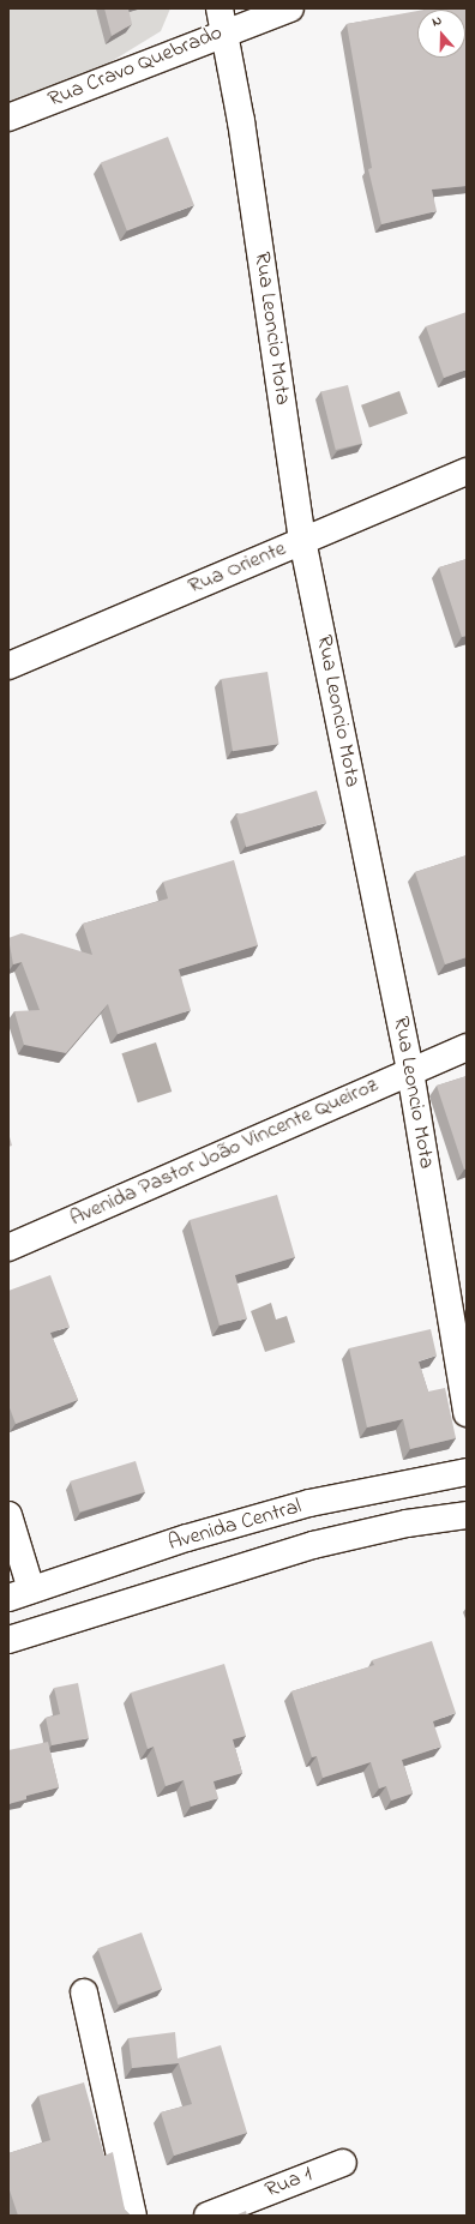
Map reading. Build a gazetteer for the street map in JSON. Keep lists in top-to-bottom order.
{
  "streets": {
    "street": [
      "Rua Cravo Quebrado",
      "Rua Leoncio Mota",
      "Rua Oriente",
      "Avenida Pastor João Vincente Queiroz",
      "Avenida Central",
      "Rua 1"
    ]
  },
  "crossings": [
    ["Rua Cravo Quebrado", "Rua Leoncio Mota"],
    ["Rua Leoncio Mota", "Rua Oriente"],
    ["Rua Leoncio Mota", "Avenida Pastor João Vincente Queiroz"]
  ],
  "north": "top"
}
